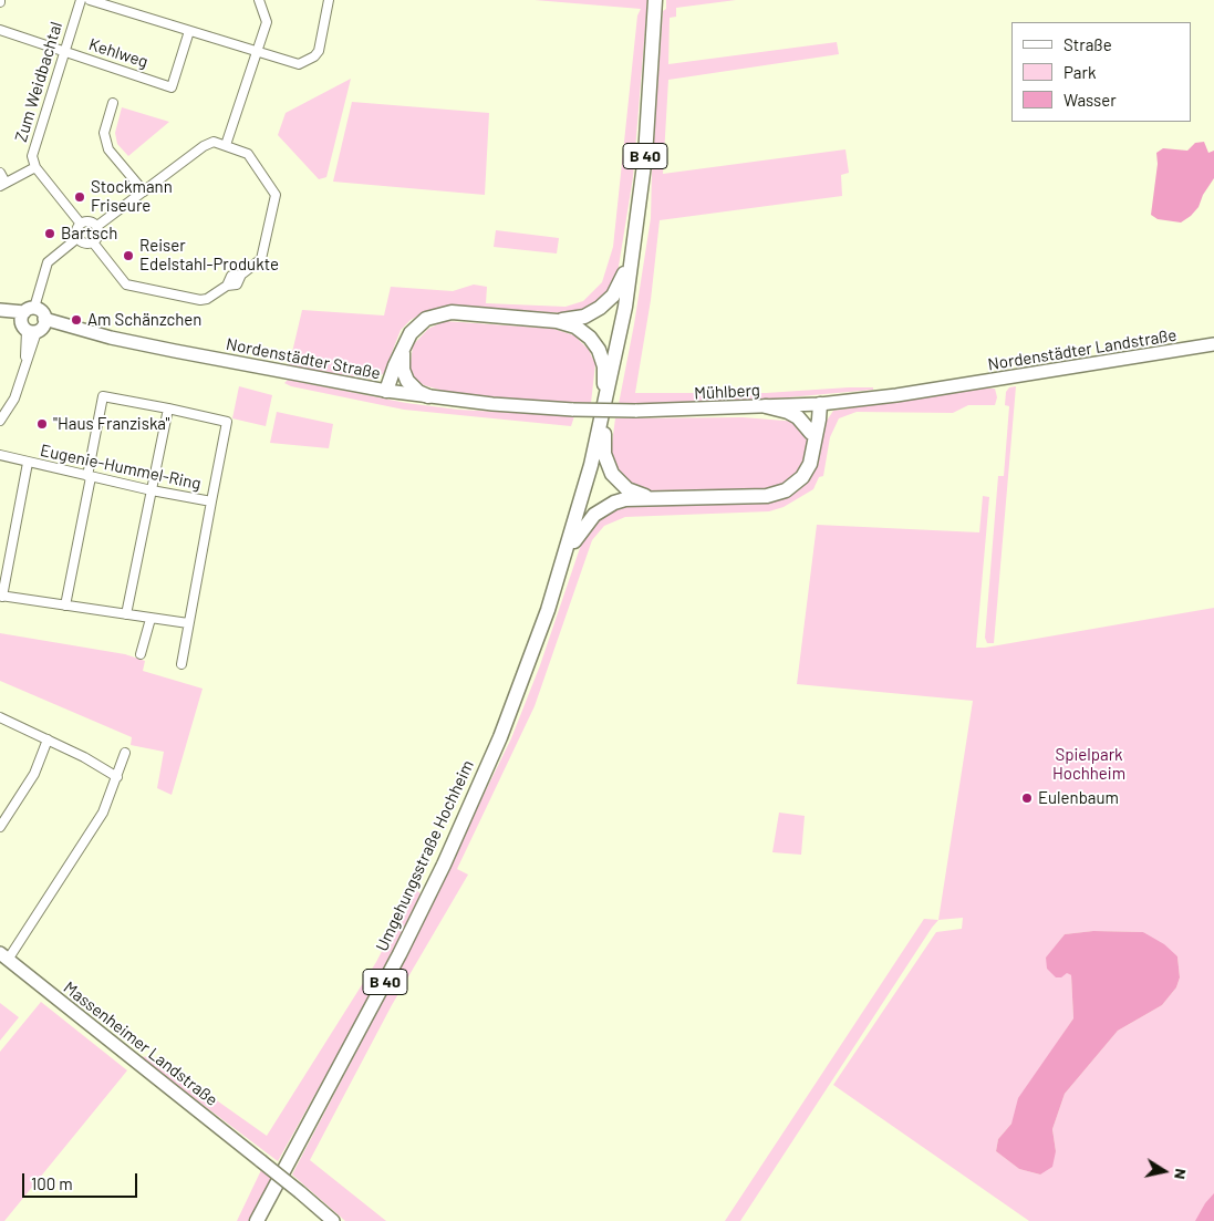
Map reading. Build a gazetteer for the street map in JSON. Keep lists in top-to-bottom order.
{
  "streets": {
    "main road": [
      "B 40",
      "Nordenstädter Landstraße",
      "Nordenstädter Straße",
      "Mühlberg",
      "Umgehungsstraße Hochheim",
      "Massenheimer Landstraße"
    ],
    "street": ["Kehlweg", "Zum Weidbachtal", "Eugenie-Hummel-Ring"]
  },
  "crossings": [
    ["Kehlweg", "Zum Weidbachtal"],
    ["B 40", "Umgehungsstraße Hochheim"],
    ["Nordenstädter Landstraße", "Mühlberg"],
    ["Nordenstädter Straße", "Mühlberg"]
  ],
  "parks": ["Spielpark Hochheim"],
  "places": [
    "Stockmann Friseure",
    "Bartsch",
    "Reiser Edelstahl-Produkte",
    "Am Schänzchen",
    "\"Haus Franziska\"",
    "Eulenbaum"
  ],
  "legend": ["Straße", "Park", "Wasser"],
  "scale_bar": "100 m",
  "north": "right"
}
